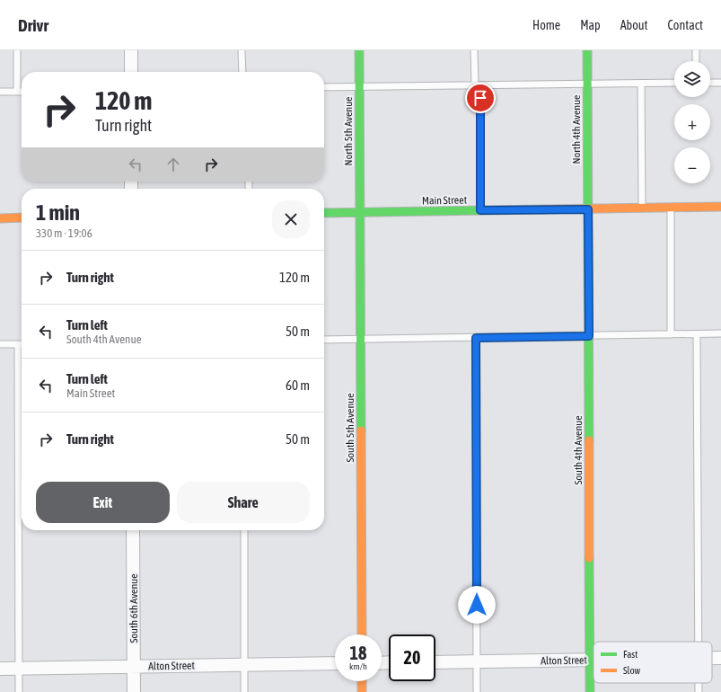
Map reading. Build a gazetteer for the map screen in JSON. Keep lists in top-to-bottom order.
{
  "streets": {
    "street": [
      "North 4th Avenue",
      "North 5th Avenue",
      "Main Street",
      "South 5th Avenue",
      "South 4th Avenue",
      "South 6th Avenue",
      "Alton Street"
    ]
  },
  "crossings": [
    ["North 4th Avenue", "Main Street"],
    ["North 4th Avenue", "South 4th Avenue"],
    ["North 5th Avenue", "Main Street"],
    ["North 5th Avenue", "South 5th Avenue"],
    ["Main Street", "South 5th Avenue"],
    ["Main Street", "South 4th Avenue"],
    ["South 4th Avenue", "Alton Street"],
    ["South 6th Avenue", "Alton Street"]
  ],
  "legend": ["Fast", "Slow"],
  "page": {
    "header": "Drivr",
    "nav": [
      "Home",
      "Map",
      "About",
      "Contact"
    ],
    "map_buttons": ["+", "−"],
    "turn": ["120 m", "Turn right"],
    "heading": ["1 min", "330 m · 19:06"],
    "list": [
      {
        "name": "Turn right",
        "value": "120 m"
      },
      {
        "name": "Turn left",
        "note": "South 4th Avenue",
        "value": "50 m"
      },
      {
        "name": "Turn left",
        "note": "Main Street",
        "value": "60 m"
      },
      {
        "name": "Turn right",
        "value": "50 m"
      }
    ],
    "buttons": ["Exit", "Share"],
    "speed": "18 km/h",
    "limit": "20"
  }
}
